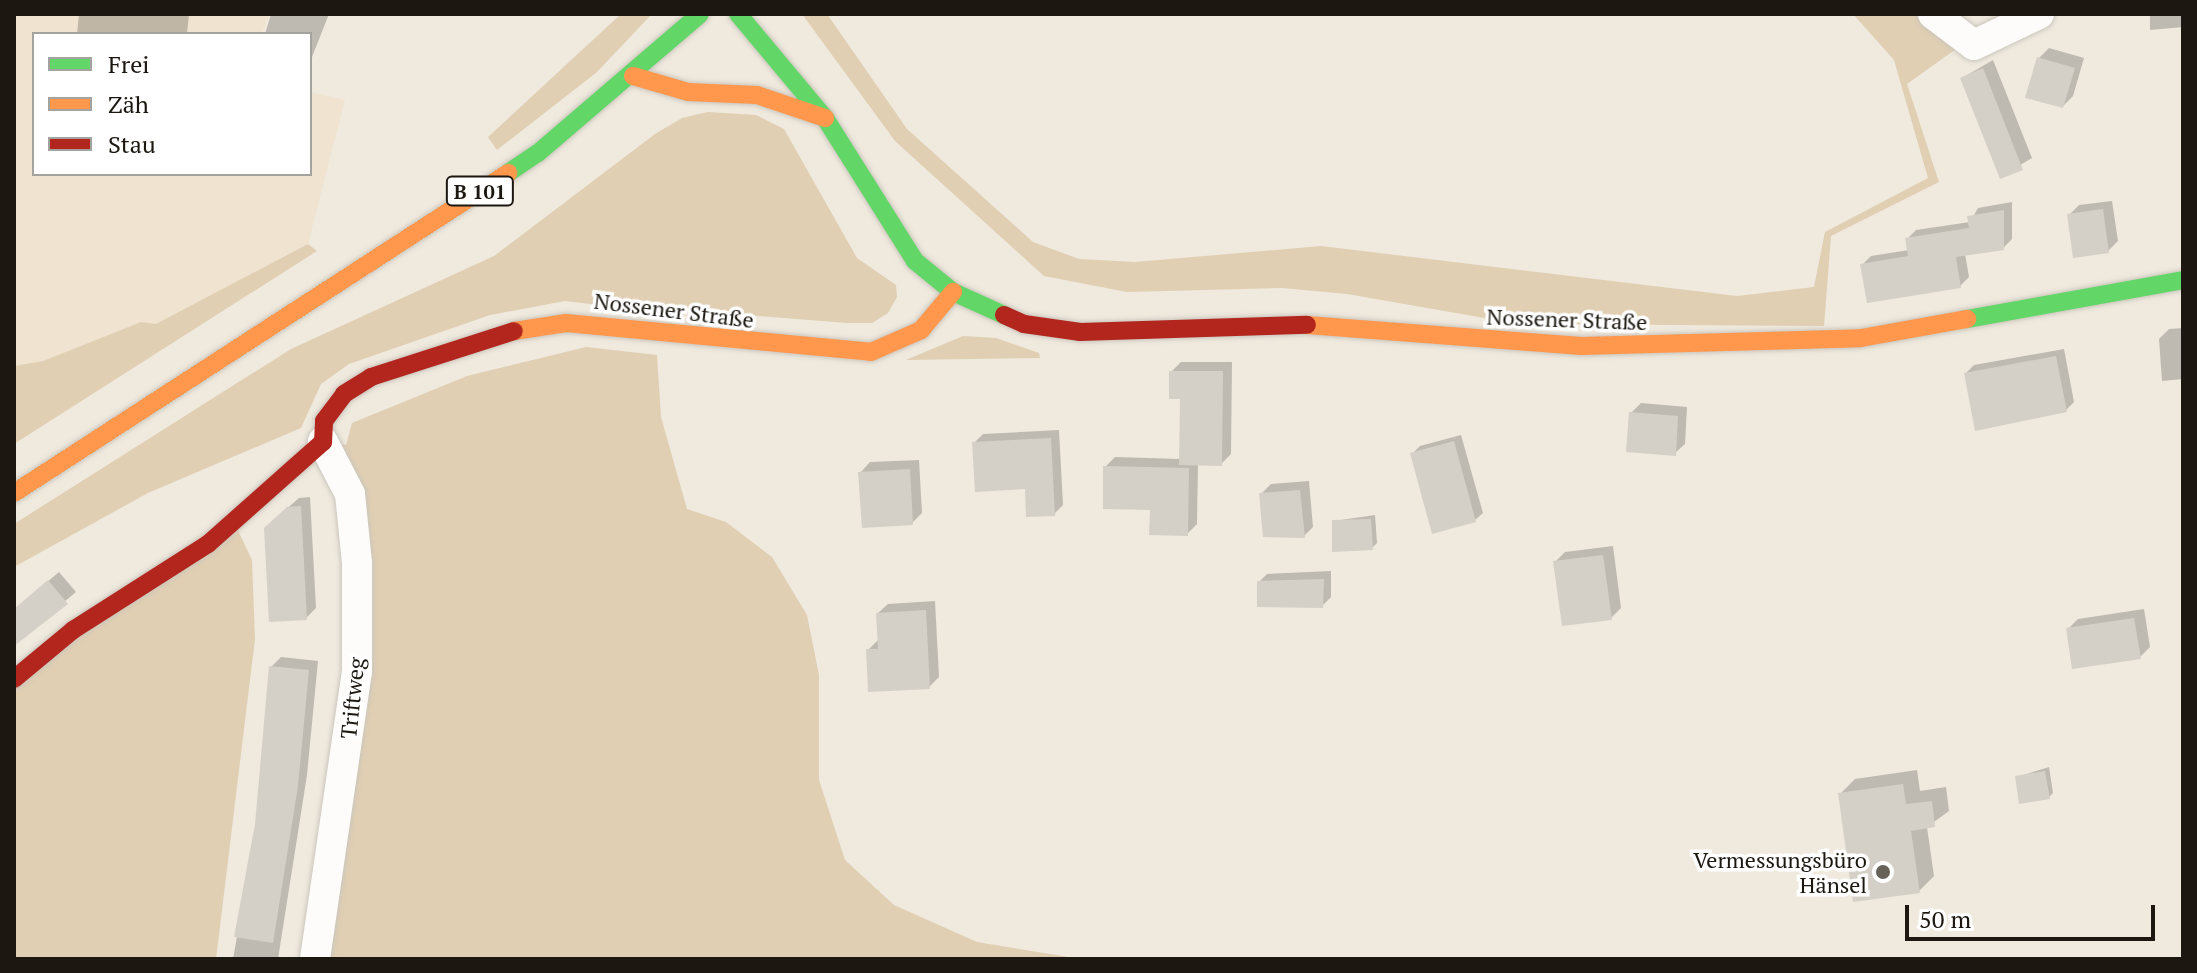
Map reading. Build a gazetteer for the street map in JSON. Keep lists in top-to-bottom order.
{
  "streets": {
    "street": ["B 101", "Nossener Straße", "Triftweg"]
  },
  "crossings": [
    ["Nossener Straße", "Triftweg"]
  ],
  "places": ["Vermessungsbüro Hänsel"],
  "legend": ["Frei", "Zäh", "Stau"],
  "scale_bar": "50 m"
}
